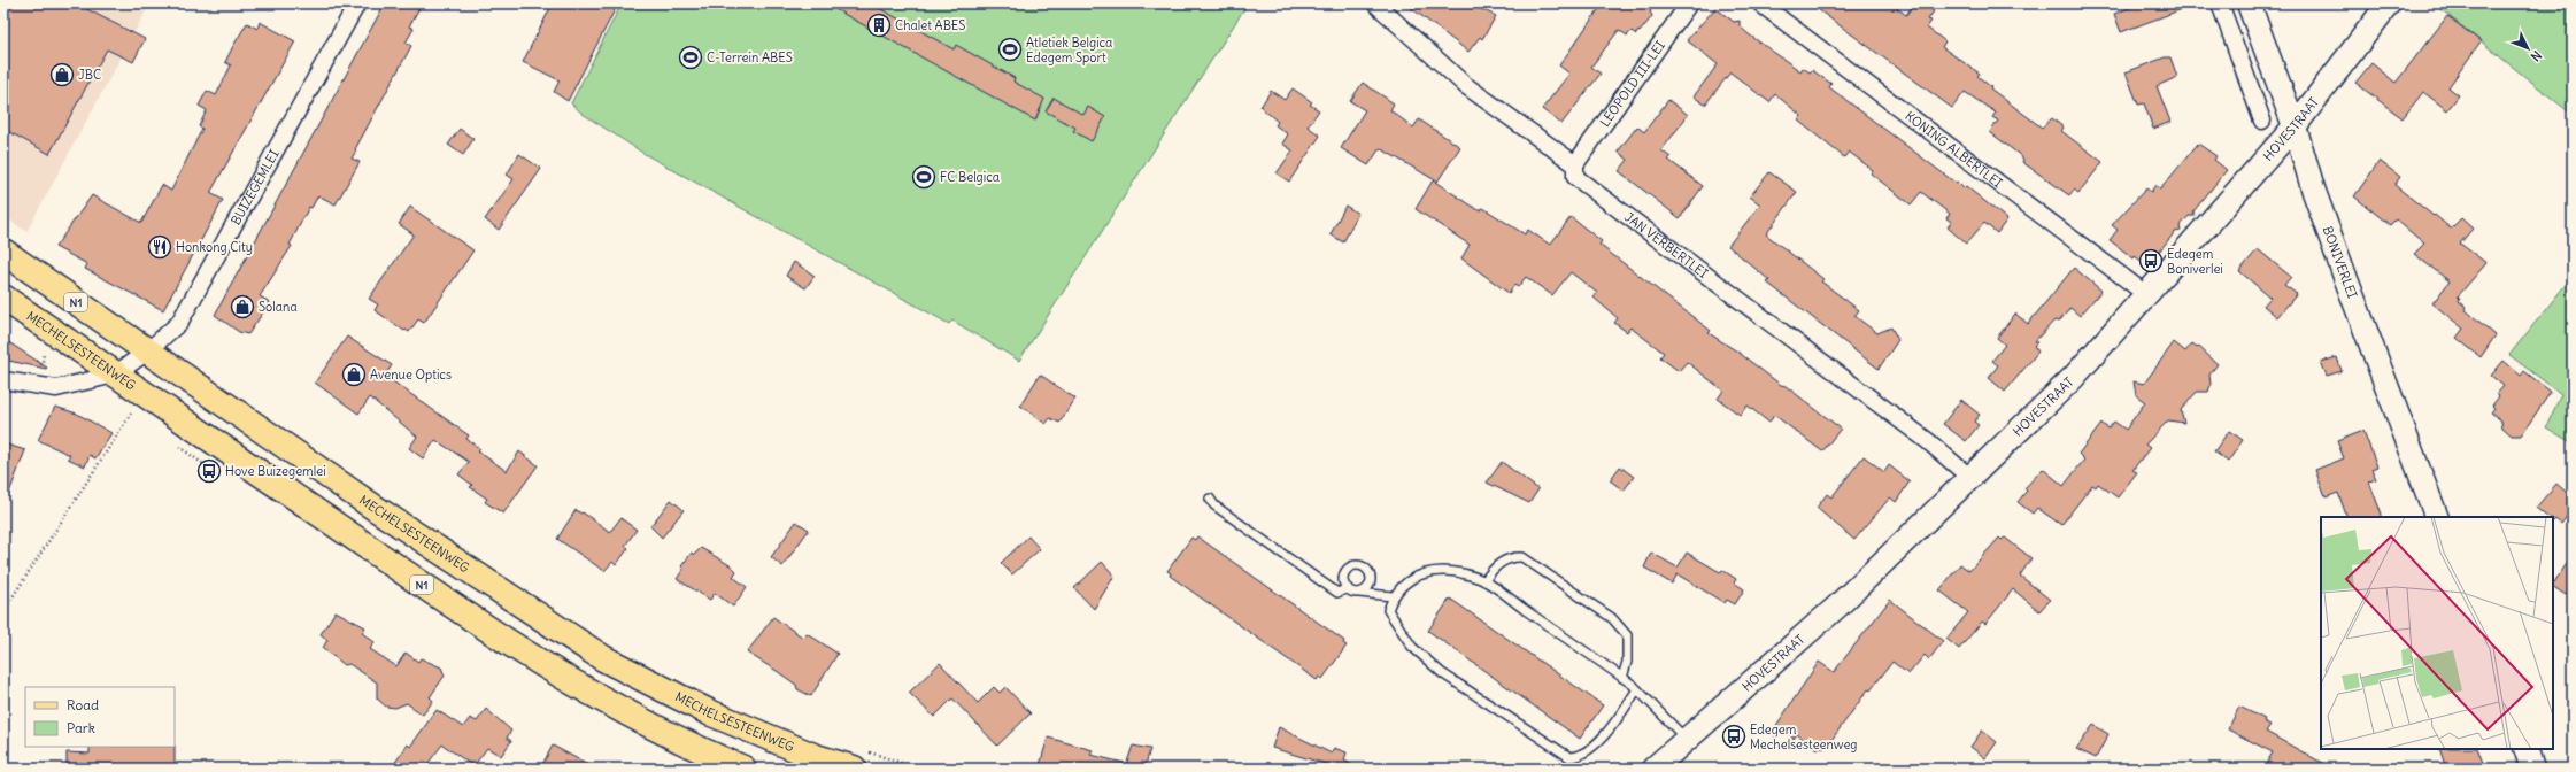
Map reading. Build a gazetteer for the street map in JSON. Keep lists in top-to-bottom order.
{
  "streets": {
    "main road": ["N1", "MECHELSESTEENWEG"],
    "street": [
      "LEOPOLD III-LEI",
      "HOVESTRAAT",
      "KONING ALBERTLEI",
      "BUIZEGEMLEI",
      "JAN VERBERTLEI",
      "BONIVERLEI"
    ]
  },
  "crossings": [
    ["LEOPOLD III-LEI", "JAN VERBERTLEI"],
    ["HOVESTRAAT", "KONING ALBERTLEI"],
    ["HOVESTRAAT", "JAN VERBERTLEI"],
    ["HOVESTRAAT", "BONIVERLEI"],
    ["BUIZEGEMLEI", "MECHELSESTEENWEG"]
  ],
  "places": {
    "building": ["Chalet ABES"],
    "sports": ["Atletiek Belgica Edegem Sport", "C-Terrein ABES", "FC Belgica"],
    "shop": ["JBC", "Solana", "Avenue Optics"],
    "restaurant": ["Honkong City"],
    "bus stop": ["Edegem Boniverlei", "Hove Buizegemlei", "Edegem Mechelsesteenweg"]
  },
  "legend": ["Road", "Park"],
  "north": "bottom right"
}
